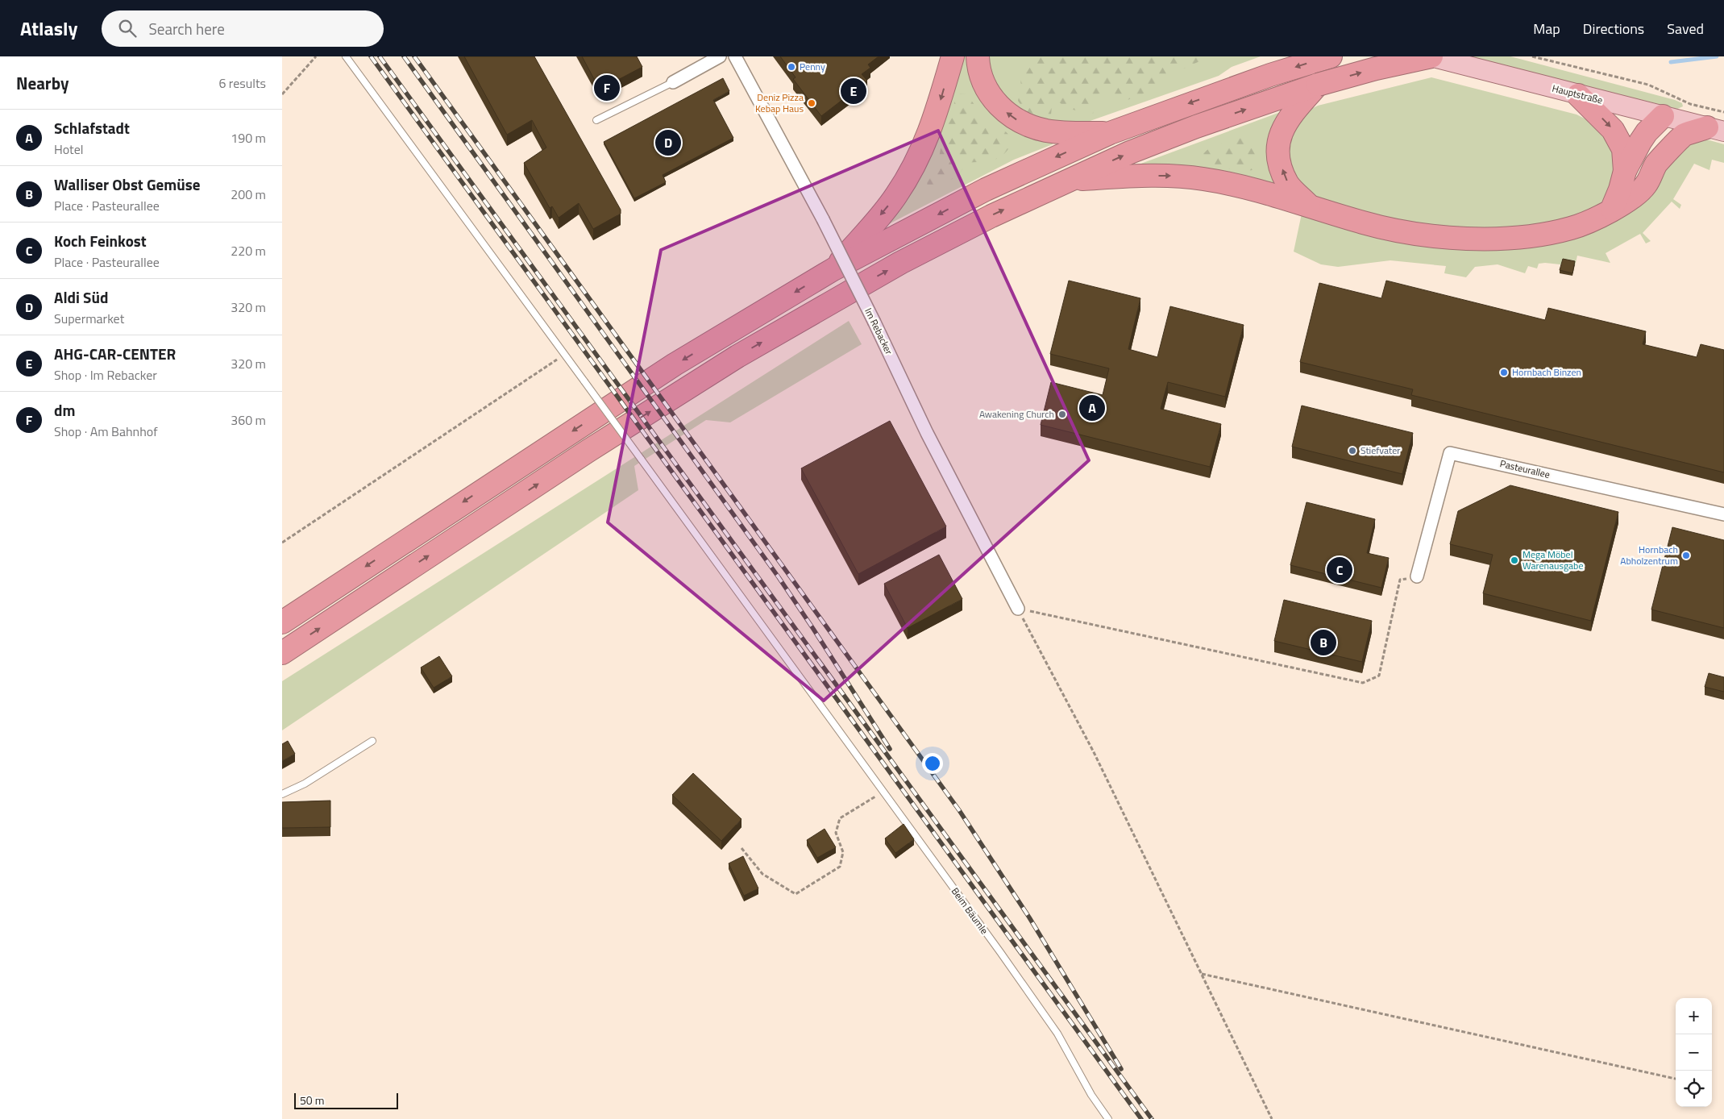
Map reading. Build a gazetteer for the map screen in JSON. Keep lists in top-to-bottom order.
{
  "streets": {
    "main road": ["Hauptstraße"],
    "street": ["Im Rebacker", "Pasteurallee"],
    "lane": ["Beim Bäumle"]
  },
  "places": [
    "Penny",
    "Deniz Pizza Kebap Haus",
    "Hornbach Binzen",
    "Awakening Church",
    "Stiefvater",
    "Hornbach Abholzentrum",
    "Mega Möbel Warenausgabe"
  ],
  "scale_bar": "50 m",
  "page": {
    "header": "Atlasly",
    "search": "Search here",
    "nav": ["Map", "Directions", "Saved"],
    "heading": ["Nearby", "6 results"],
    "pins": [
      "F",
      "E",
      "D",
      "A",
      "C",
      "B"
    ],
    "list": [
      {
        "mark": "A",
        "name": "Schlafstadt",
        "note": "Hotel",
        "value": "190 m"
      },
      {
        "mark": "B",
        "name": "Walliser Obst Gemüse",
        "note": "Place · Pasteurallee",
        "value": "200 m"
      },
      {
        "mark": "C",
        "name": "Koch Feinkost",
        "note": "Place · Pasteurallee",
        "value": "220 m"
      },
      {
        "mark": "D",
        "name": "Aldi Süd",
        "note": "Supermarket",
        "value": "320 m"
      },
      {
        "mark": "E",
        "name": "AHG-CAR-CENTER",
        "note": "Shop · Im Rebacker",
        "value": "320 m"
      },
      {
        "mark": "F",
        "name": "dm",
        "note": "Shop · Am Bahnhof",
        "value": "360 m"
      }
    ],
    "map_buttons": ["+", "−"],
    "scale": "50 m"
  }
}
